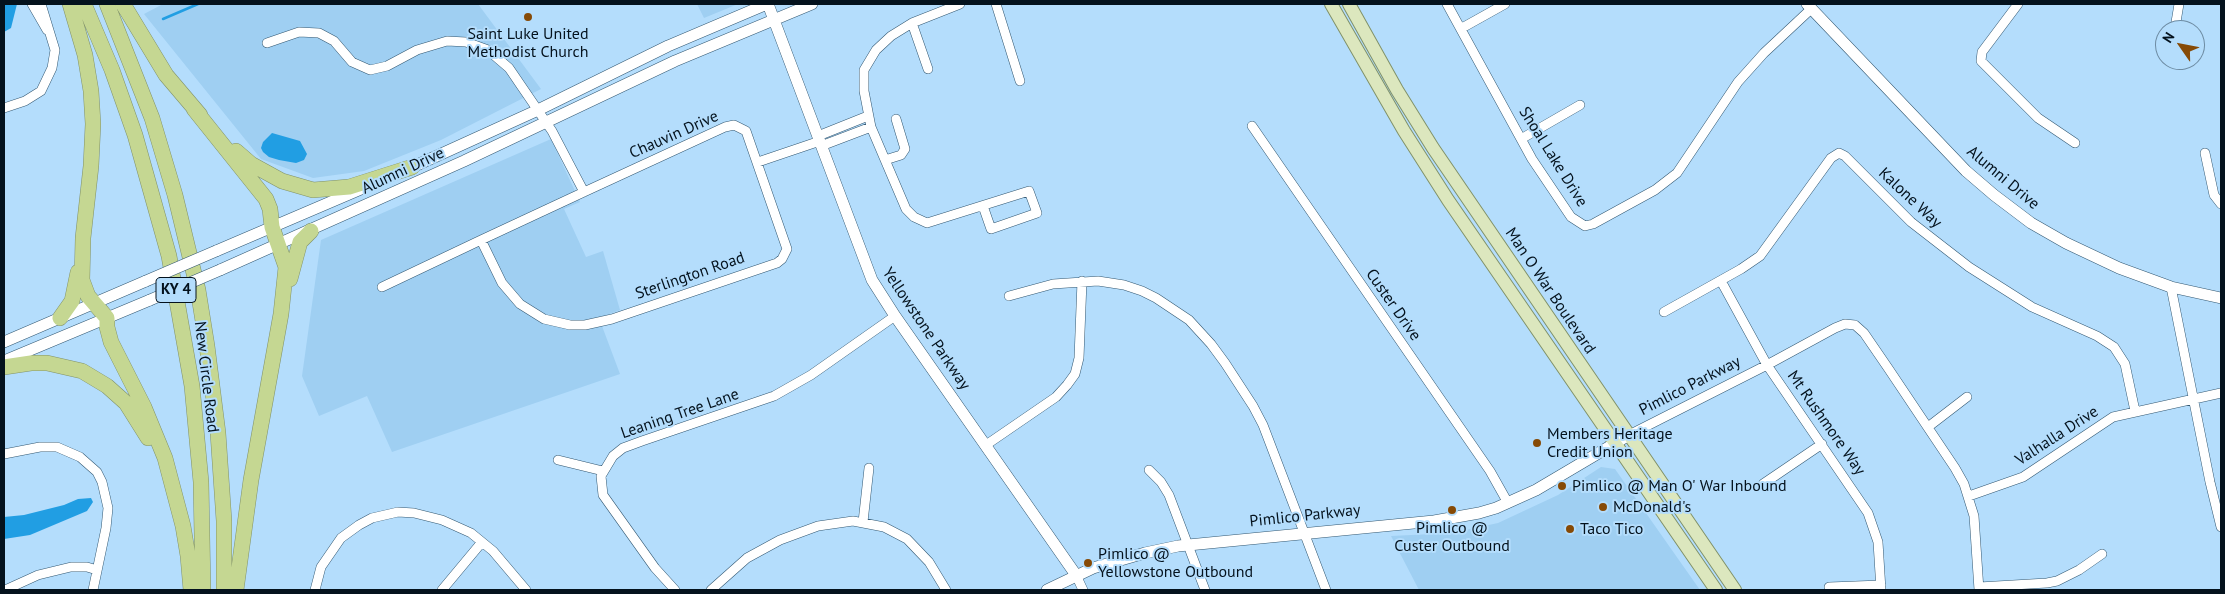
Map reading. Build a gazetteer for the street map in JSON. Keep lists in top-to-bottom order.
{
  "streets": {
    "highway": ["KY 4", "New Circle Road"],
    "main road": ["Man O War Boulevard"],
    "street": [
      "Chauvin Drive",
      "Shoal Lake Drive",
      "Alumni Drive",
      "Kalone Way",
      "Sterlington Road",
      "Custer Drive",
      "Yellowstone Parkway",
      "Pimlico Parkway",
      "Leaning Tree Lane",
      "Mt Rushmore Way",
      "Valhalla Drive"
    ]
  },
  "crossings": [
    ["Chauvin Drive", "Sterlington Road"],
    ["Shoal Lake Drive", "Alumni Drive"],
    ["Alumni Drive", "Yellowstone Parkway"],
    ["Kalone Way", "Mt Rushmore Way"],
    ["Kalone Way", "Valhalla Drive"],
    ["Man O War Boulevard", "Pimlico Parkway"],
    ["Custer Drive", "Pimlico Parkway"],
    ["Yellowstone Parkway", "Pimlico Parkway"],
    ["Yellowstone Parkway", "Leaning Tree Lane"],
    ["Pimlico Parkway", "Mt Rushmore Way"],
    ["Pimlico Parkway", "Valhalla Drive"]
  ],
  "places": [
    "Saint Luke United Methodist Church",
    "Members Heritage Credit Union",
    "Pimlico @ Man O' War Inbound",
    "McDonald's",
    "Pimlico @ Custer Outbound",
    "Taco Tico",
    "Pimlico @ Yellowstone Outbound"
  ],
  "north": "top left"
}
